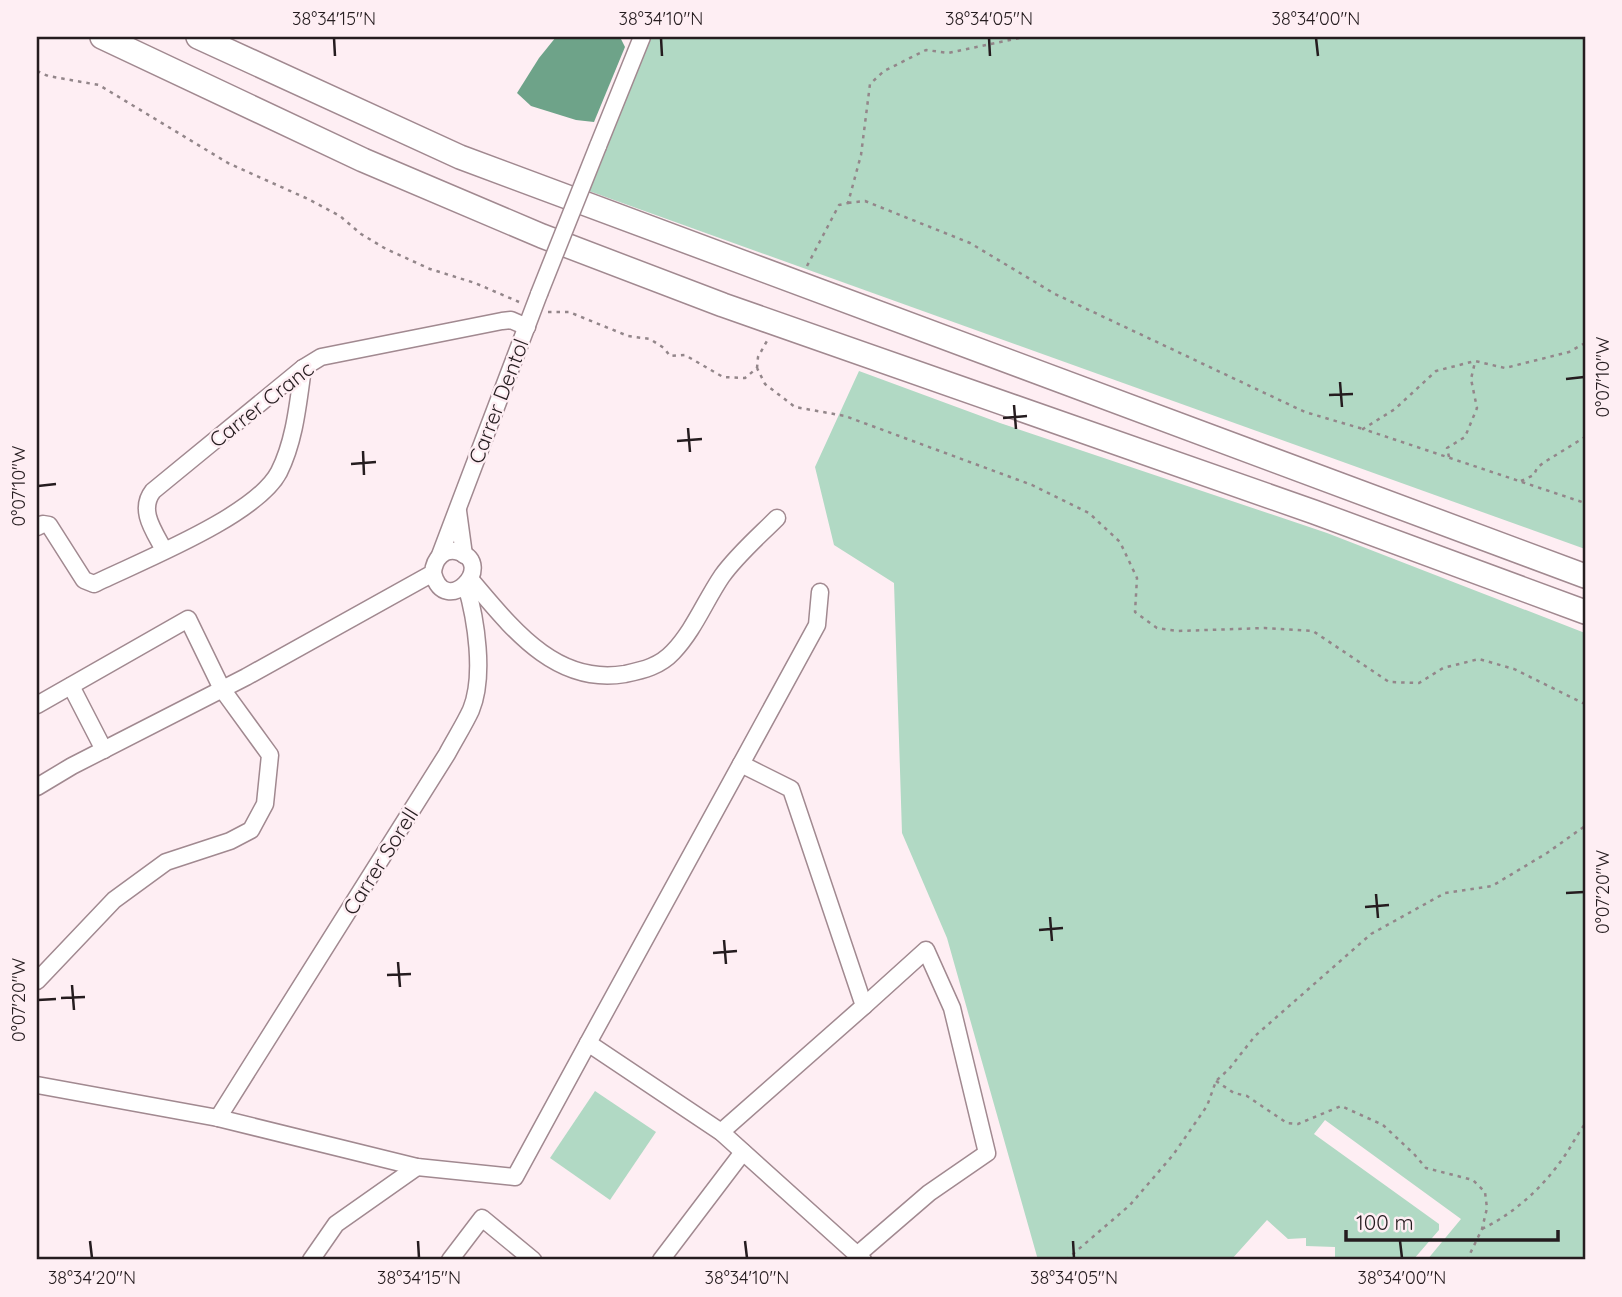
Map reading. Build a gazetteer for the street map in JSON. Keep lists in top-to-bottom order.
{
  "streets": {
    "street": ["Carrer Dentol", "Carrer Cranc", "Carrer Sorell"]
  },
  "crossings": [
    ["Carrer Dentol", "Carrer Cranc"],
    ["Carrer Dentol", "Carrer Sorell"]
  ],
  "scale_bar": "100 m",
  "coordinates": [
    "38°34'15\"N",
    "38°34'10\"N",
    "38°34'05\"N",
    "38°34'00\"N",
    "0°07'10\"W",
    "0°07'20\"W",
    "38°34'20\"N"
  ]
}
